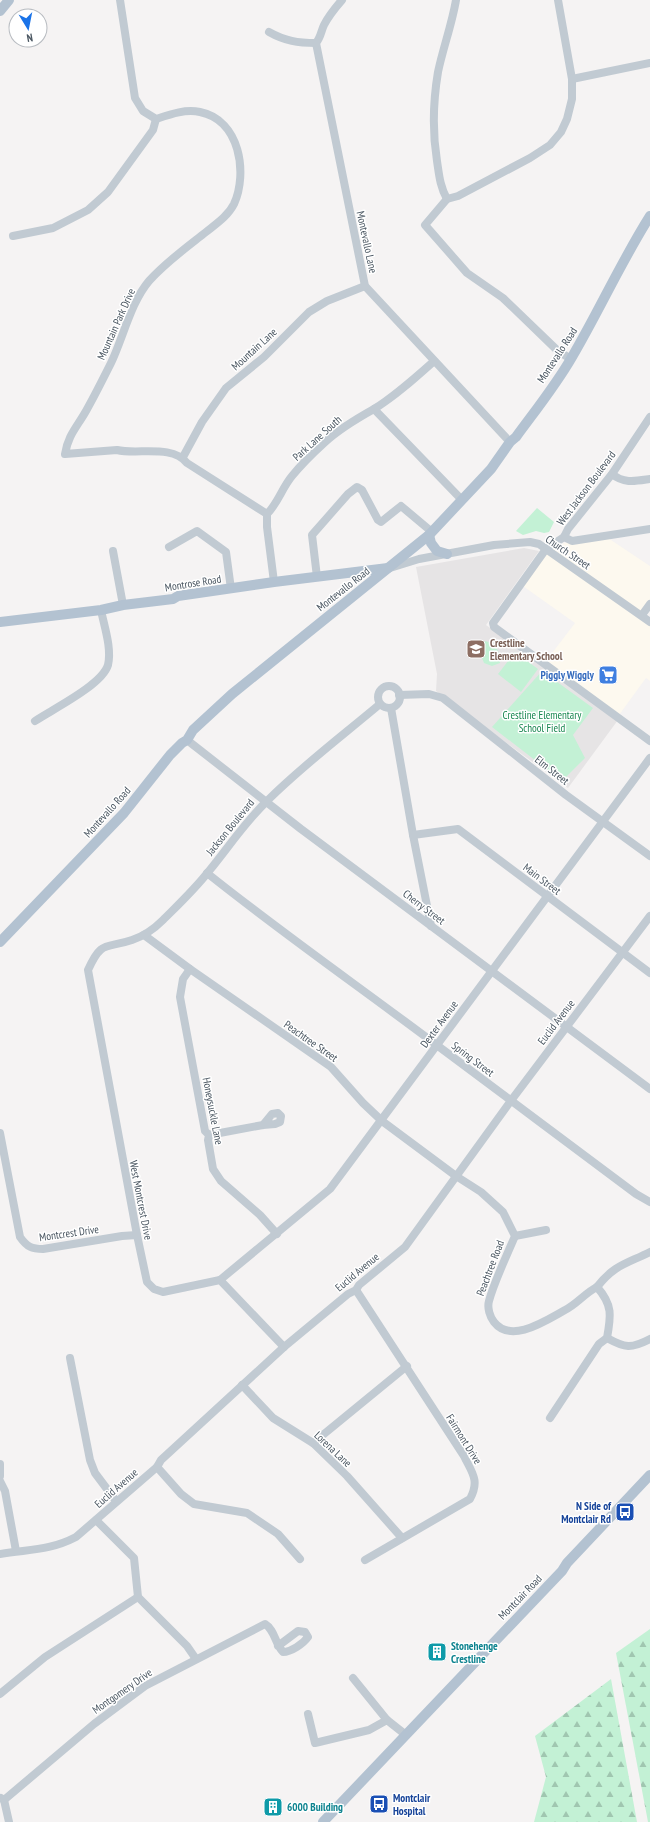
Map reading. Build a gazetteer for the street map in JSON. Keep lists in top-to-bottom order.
{
  "streets": {
    "main road": ["Montevallo Road", "Montrose Road", "Montclair Road"],
    "street": [
      "Montevallo Lane",
      "Mountain Park Drive",
      "Mountain Lane",
      "Park Lane South",
      "West Jackson Boulevard",
      "Church Street",
      "Elm Street",
      "Jackson Boulevard",
      "Main Street",
      "Cherry Street",
      "Euclid Avenue",
      "Dexter Avenue",
      "Peachtree Street",
      "Spring Street",
      "Honeysuckle Lane",
      "West Montcrest Drive",
      "Montcrest Drive",
      "Peachtree Road",
      "Fairmont Drive",
      "Lorena Lane",
      "Montgomery Drive"
    ]
  },
  "crossings": [
    ["Montevallo Lane", "Mountain Lane"],
    ["Montevallo Lane", "Montevallo Road"],
    ["Montevallo Lane", "Park Lane South"],
    ["Mountain Park Drive", "Mountain Lane"],
    ["Mountain Park Drive", "Park Lane South"],
    ["Montevallo Road", "Church Street"],
    ["Montevallo Road", "Montrose Road"],
    ["Montevallo Road", "Cherry Street"],
    ["West Jackson Boulevard", "Church Street"],
    ["Church Street", "Montrose Road"],
    ["Elm Street", "Jackson Boulevard"],
    ["Elm Street", "Dexter Avenue"],
    ["Jackson Boulevard", "Cherry Street"],
    ["Jackson Boulevard", "Peachtree Street"],
    ["Jackson Boulevard", "Spring Street"],
    ["Jackson Boulevard", "West Montcrest Drive"],
    ["Main Street", "Euclid Avenue"],
    ["Main Street", "Dexter Avenue"],
    ["Cherry Street", "Euclid Avenue"],
    ["Cherry Street", "Dexter Avenue"],
    ["Euclid Avenue", "Peachtree Street"],
    ["Euclid Avenue", "Spring Street"],
    ["Euclid Avenue", "Peachtree Road"],
    ["Euclid Avenue", "Fairmont Drive"],
    ["Euclid Avenue", "Lorena Lane"],
    ["Dexter Avenue", "Peachtree Street"],
    ["Dexter Avenue", "Spring Street"],
    ["Dexter Avenue", "Honeysuckle Lane"],
    ["Dexter Avenue", "West Montcrest Drive"],
    ["Peachtree Street", "Honeysuckle Lane"],
    ["Peachtree Street", "Peachtree Road"],
    ["West Montcrest Drive", "Montcrest Drive"],
    ["Fairmont Drive", "Lorena Lane"]
  ],
  "parks": ["Crestline Elementary School Field"],
  "places": {
    "school or university": ["Crestline Elementary School"],
    "supermarket": ["Piggly Wiggly"],
    "bus stop": ["N Side of Montclair Rd", "Montclair Hospital"],
    "building": ["Stonehenge Crestline", "6000 Building"]
  },
  "north": "bottom"
}
